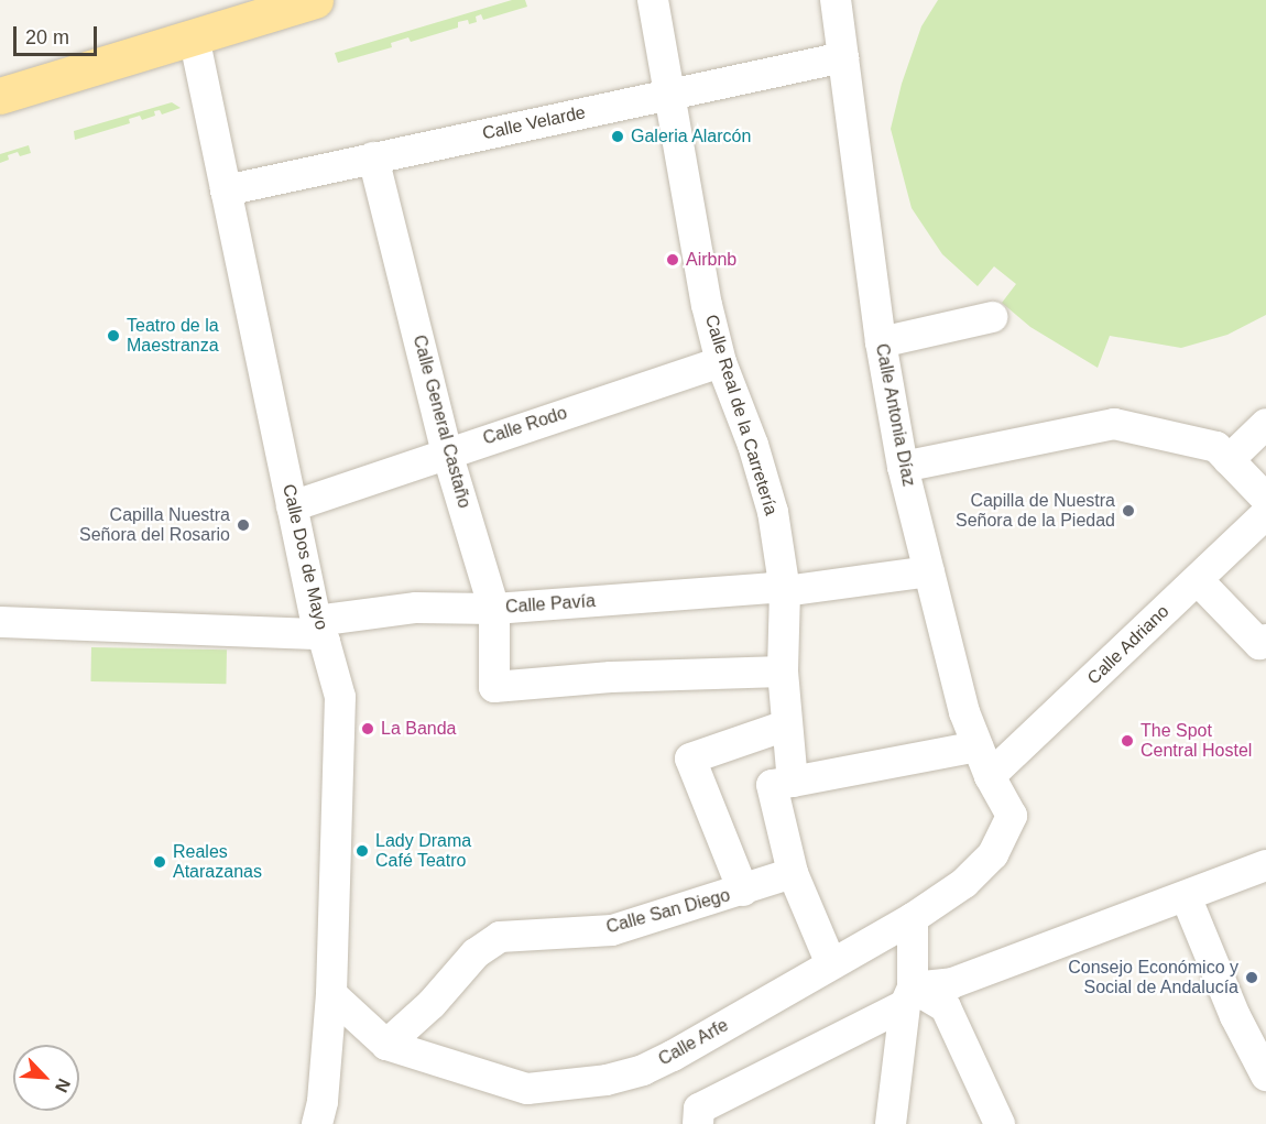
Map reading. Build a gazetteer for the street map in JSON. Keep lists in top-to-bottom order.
{
  "streets": {
    "street": [
      "Calle Velarde",
      "Calle Real de la Carretería",
      "Calle Antonia Díaz",
      "Calle General Castaño",
      "Calle Rodo",
      "Calle Dos de Mayo",
      "Calle Pavía",
      "Calle Adriano",
      "Calle San Diego",
      "Calle Arfe"
    ]
  },
  "crossings": [
    ["Calle Velarde", "Calle Real de la Carretería"],
    ["Calle Velarde", "Calle Antonia Díaz"],
    ["Calle Velarde", "Calle General Castaño"],
    ["Calle Velarde", "Calle Dos de Mayo"],
    ["Calle Real de la Carretería", "Calle General Castaño"],
    ["Calle Real de la Carretería", "Calle Rodo"],
    ["Calle Real de la Carretería", "Calle Pavía"],
    ["Calle Antonia Díaz", "Calle Pavía"],
    ["Calle Antonia Díaz", "Calle Adriano"],
    ["Calle Antonia Díaz", "Calle Arfe"],
    ["Calle General Castaño", "Calle Rodo"],
    ["Calle General Castaño", "Calle Pavía"],
    ["Calle Rodo", "Calle Dos de Mayo"],
    ["Calle Dos de Mayo", "Calle Pavía"],
    ["Calle Dos de Mayo", "Calle Arfe"],
    ["Calle San Diego", "Calle Arfe"]
  ],
  "places": [
    "Galeria Alarcón",
    "Airbnb",
    "Teatro de la Maestranza",
    "Capilla de Nuestra Señora de la Piedad",
    "Capilla Nuestra Señora del Rosario",
    "La Banda",
    "The Spot Central Hostel",
    "Lady Drama Café Teatro",
    "Reales Atarazanas",
    "Consejo Económico y Social de Andalucía"
  ],
  "scale_bar": "20 m",
  "north": "bottom right"
}
